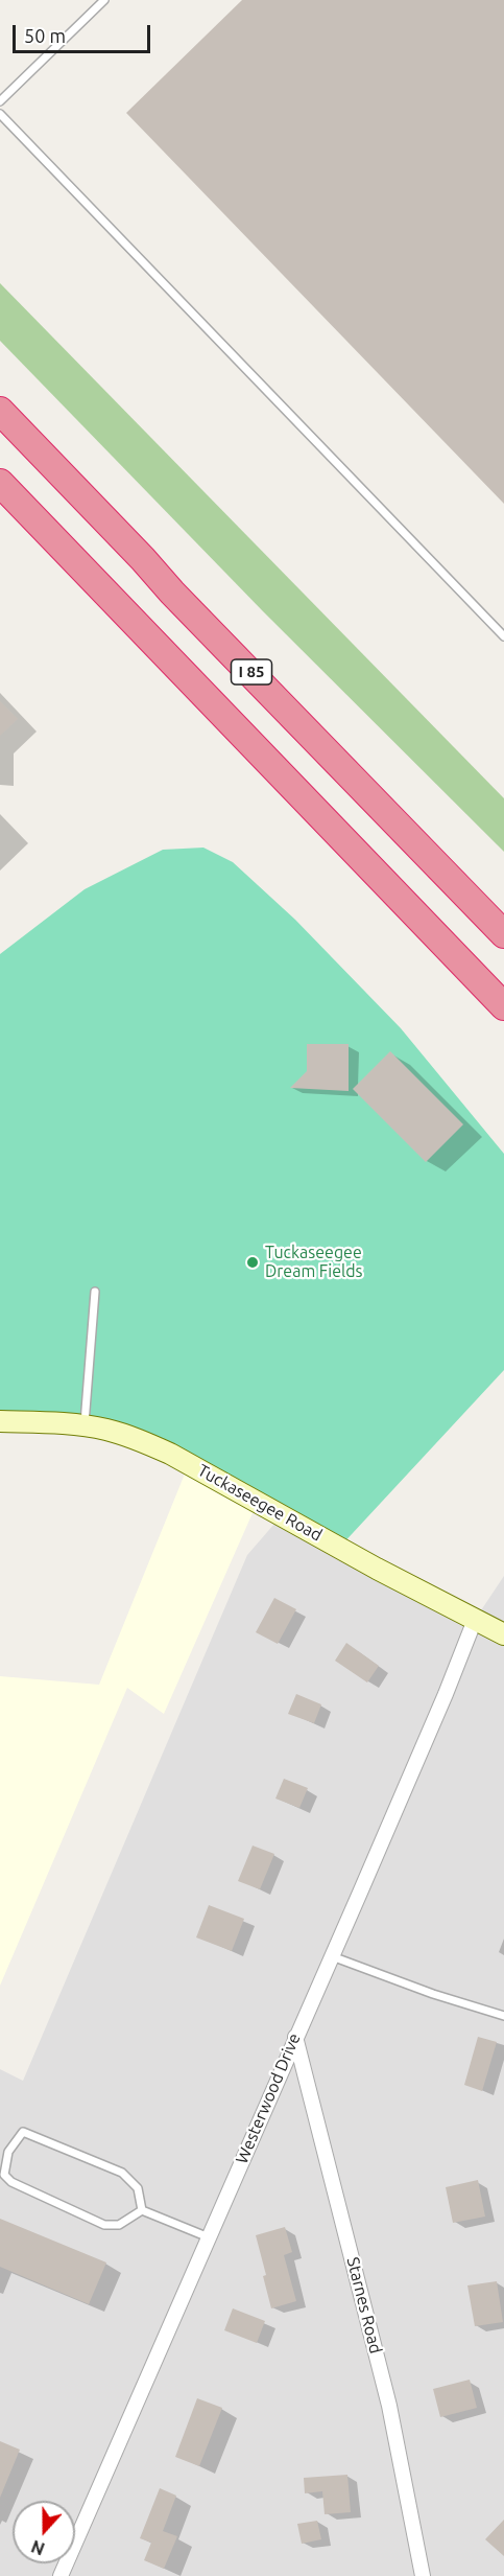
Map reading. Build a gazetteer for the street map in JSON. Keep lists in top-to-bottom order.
{
  "streets": {
    "highway": ["I 85"],
    "street": ["Tuckaseegee Road", "Westerwood Drive", "Starnes Road"]
  },
  "crossings": [
    ["Tuckaseegee Road", "Westerwood Drive"],
    ["Westerwood Drive", "Starnes Road"]
  ],
  "places": ["Tuckaseegee Dream Fields"],
  "scale_bar": "50 m",
  "north": "bottom"
}
